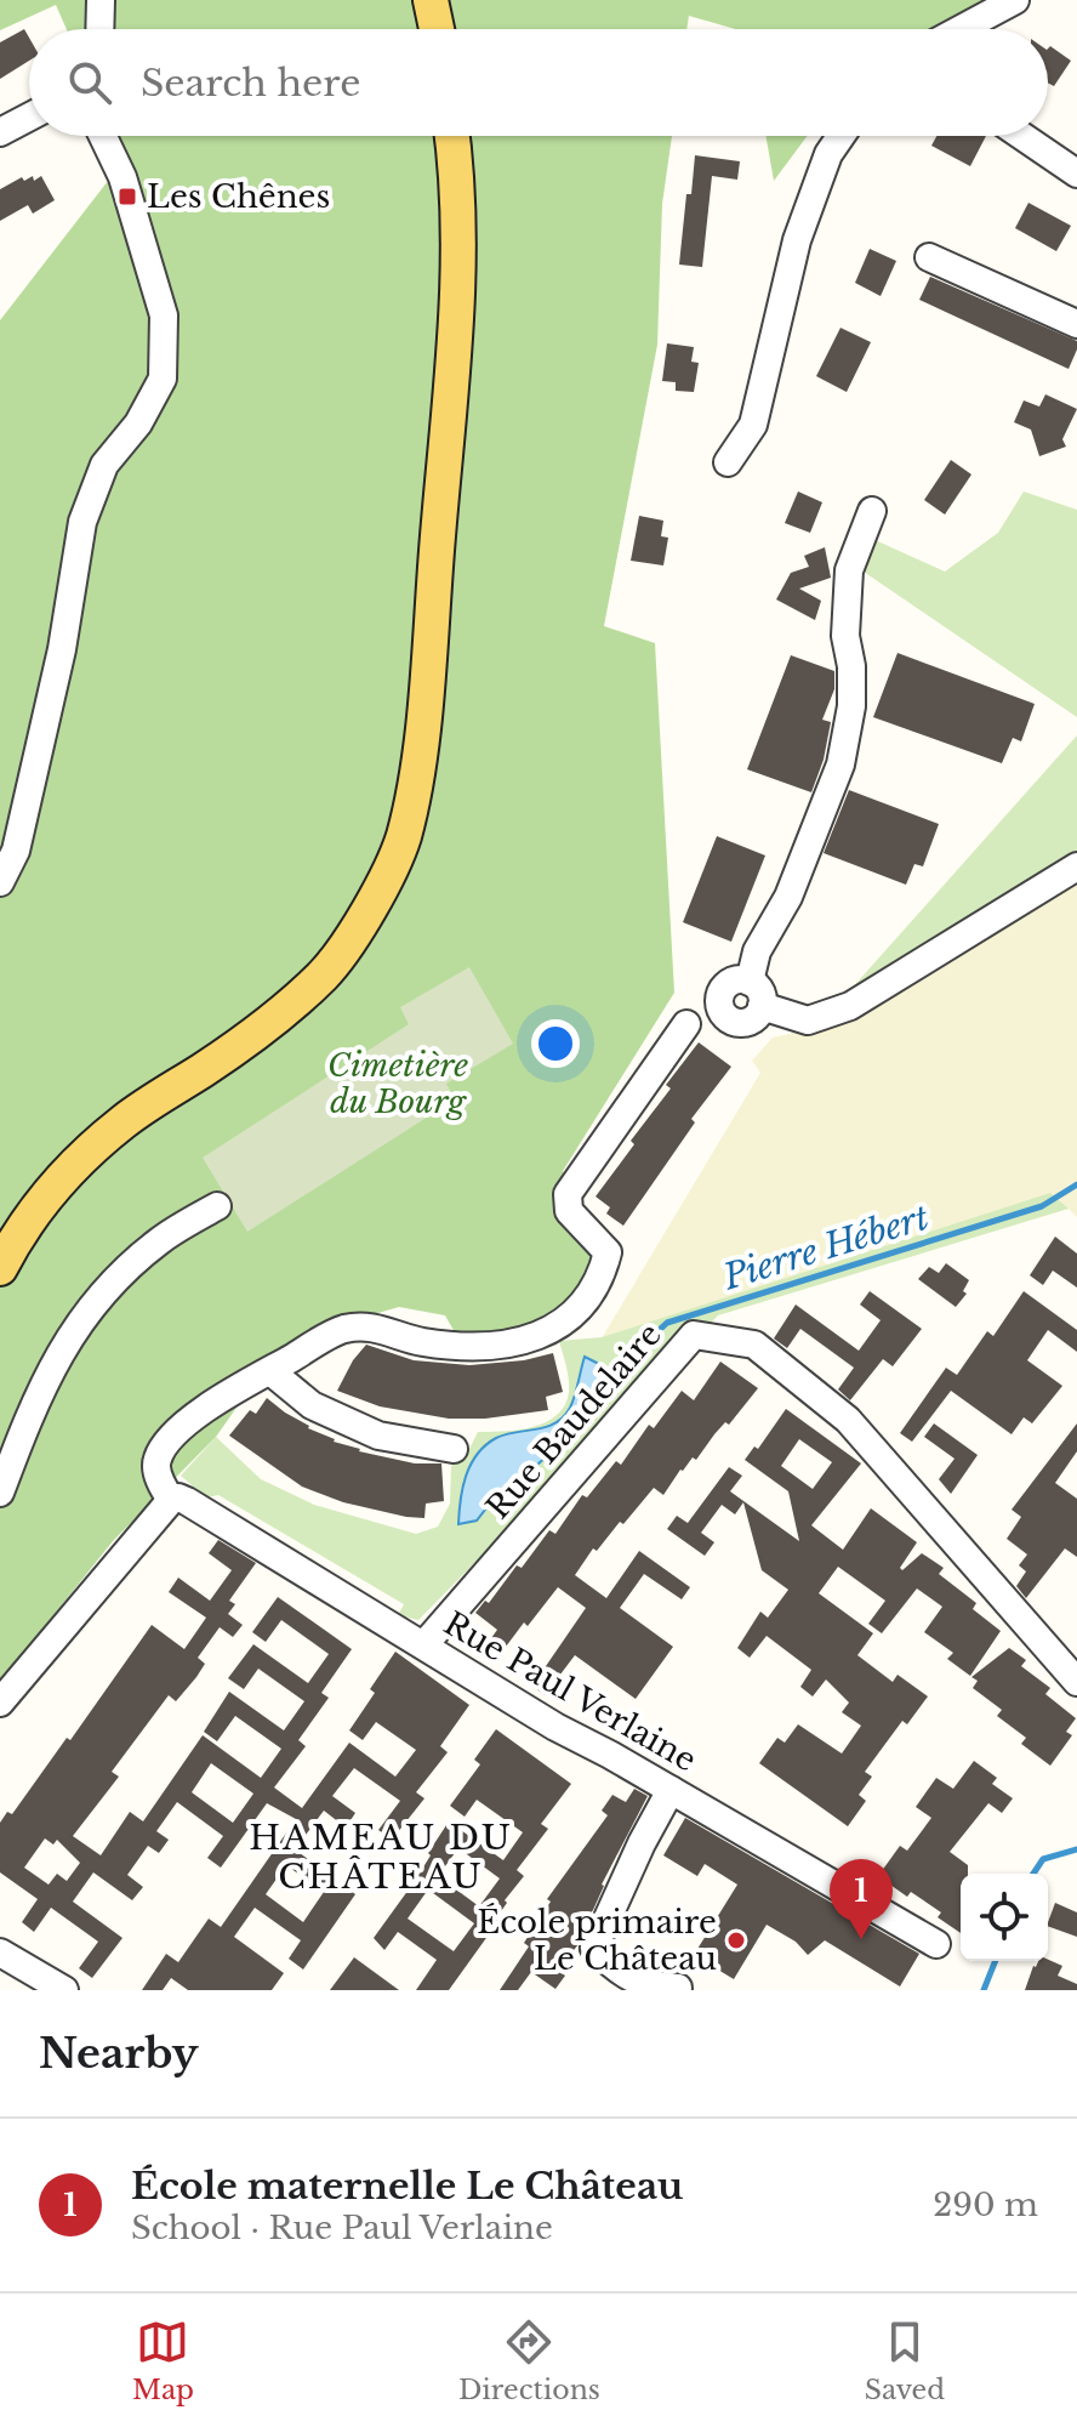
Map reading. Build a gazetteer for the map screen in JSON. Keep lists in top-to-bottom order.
{
  "streets": {
    "street": ["Rue Baudelaire", "Rue Paul Verlaine"]
  },
  "crossings": [
    ["Rue Baudelaire", "Rue Paul Verlaine"]
  ],
  "districts": ["HAMEAU DU CHÂTEAU"],
  "water": ["Pierre Hébert"],
  "parks": ["Cimetière du Bourg"],
  "places": {
    "transit": ["Les Chênes"],
    "other": ["École primaire Le Château"]
  },
  "page": {
    "search": "Search here",
    "pins": "1",
    "heading": "Nearby",
    "list": [
      {
        "mark": "1",
        "name": "École maternelle Le Château",
        "note": "School · Rue Paul Verlaine",
        "value": "290 m"
      }
    ],
    "nav": ["Map", "Directions", "Saved"]
  }
}
